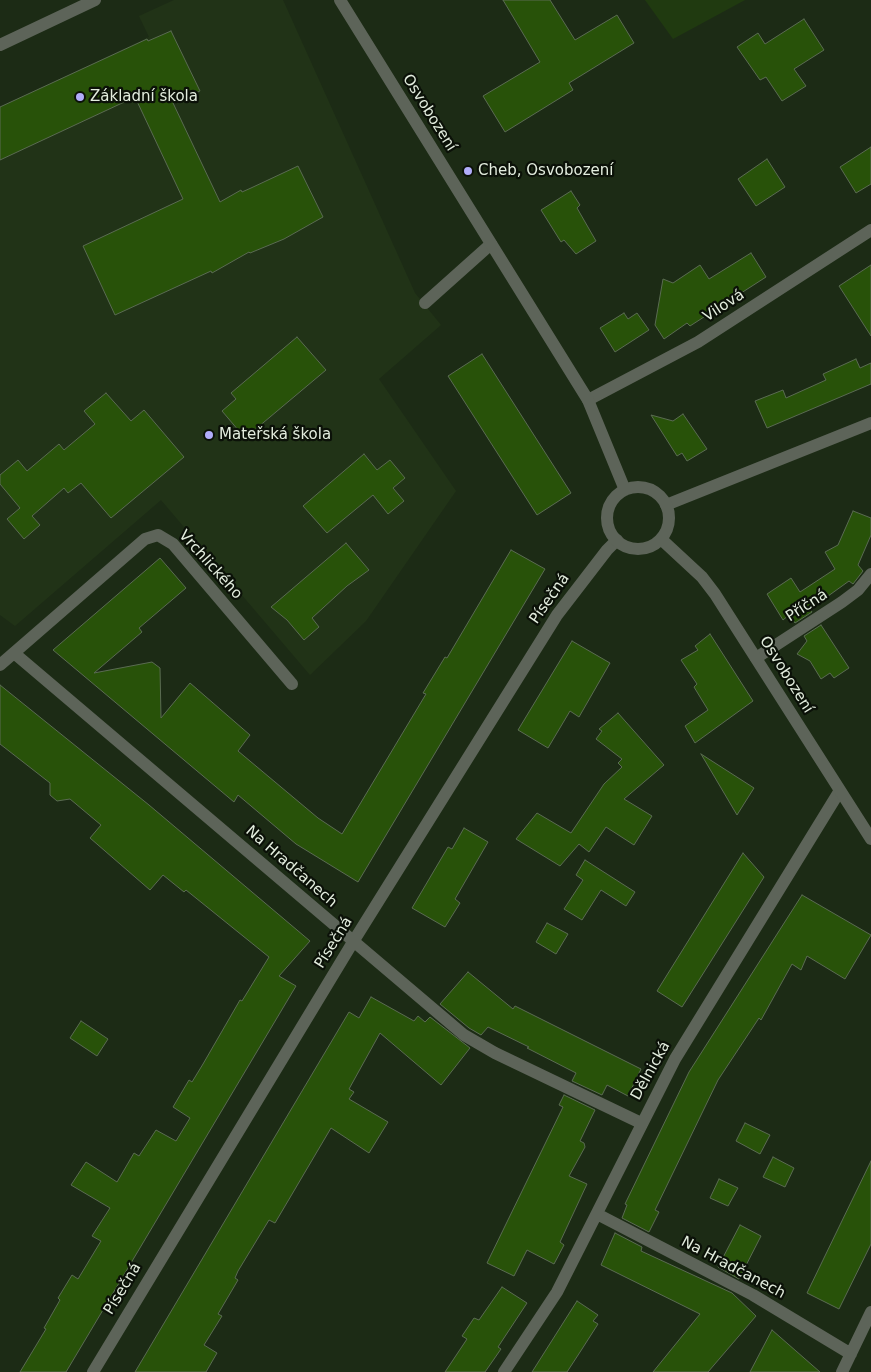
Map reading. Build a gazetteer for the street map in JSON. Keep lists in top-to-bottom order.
{
  "streets": {
    "street": [
      "Osvobození",
      "Vilová",
      "Vrchlického",
      "Písečná",
      "Příčná",
      "Na Hradčanech",
      "Dělnická"
    ]
  },
  "crossings": [
    ["Osvobození", "Vilová"],
    ["Osvobození", "Písečná"],
    ["Osvobození", "Příčná"],
    ["Osvobození", "Dělnická"],
    ["Vrchlického", "Na Hradčanech"],
    ["Písečná", "Na Hradčanech"],
    ["Na Hradčanech", "Dělnická"]
  ],
  "places": ["Základní škola", "Cheb, Osvobození", "Mateřská škola"]
}
